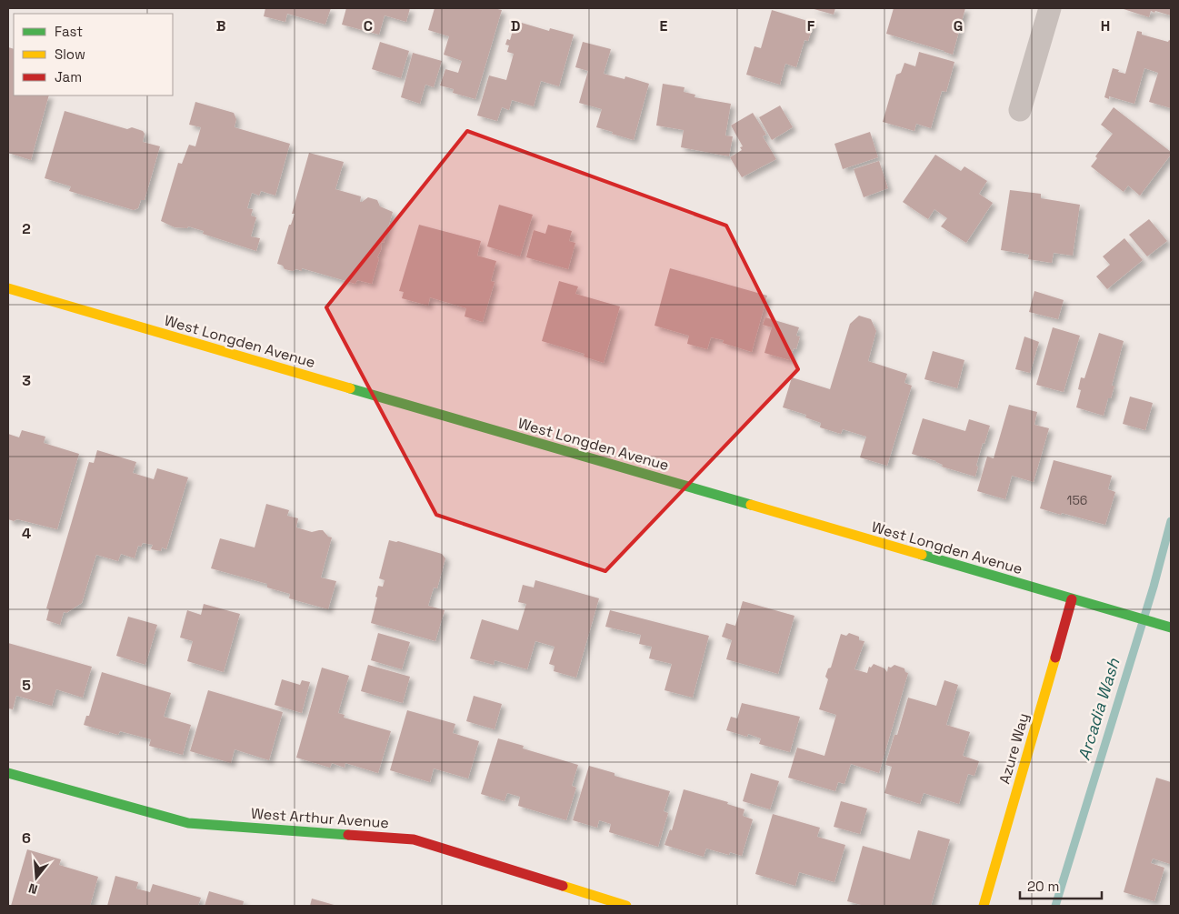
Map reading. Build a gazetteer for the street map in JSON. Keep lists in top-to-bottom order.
{
  "streets": {
    "street": ["West Longden Avenue", "Azure Way", "West Arthur Avenue"]
  },
  "crossings": [
    ["West Longden Avenue", "Azure Way"]
  ],
  "water": ["Arcadia Wash"],
  "house_numbers": ["156"],
  "legend": ["Fast", "Slow", "Jam"],
  "scale_bar": "20 m",
  "north": "bottom",
  "grid": {
    "columns": [
      "B",
      "C",
      "D",
      "E",
      "F",
      "G",
      "H"
    ],
    "rows": [
      "2",
      "3",
      "4",
      "5",
      "6"
    ]
  }
}
